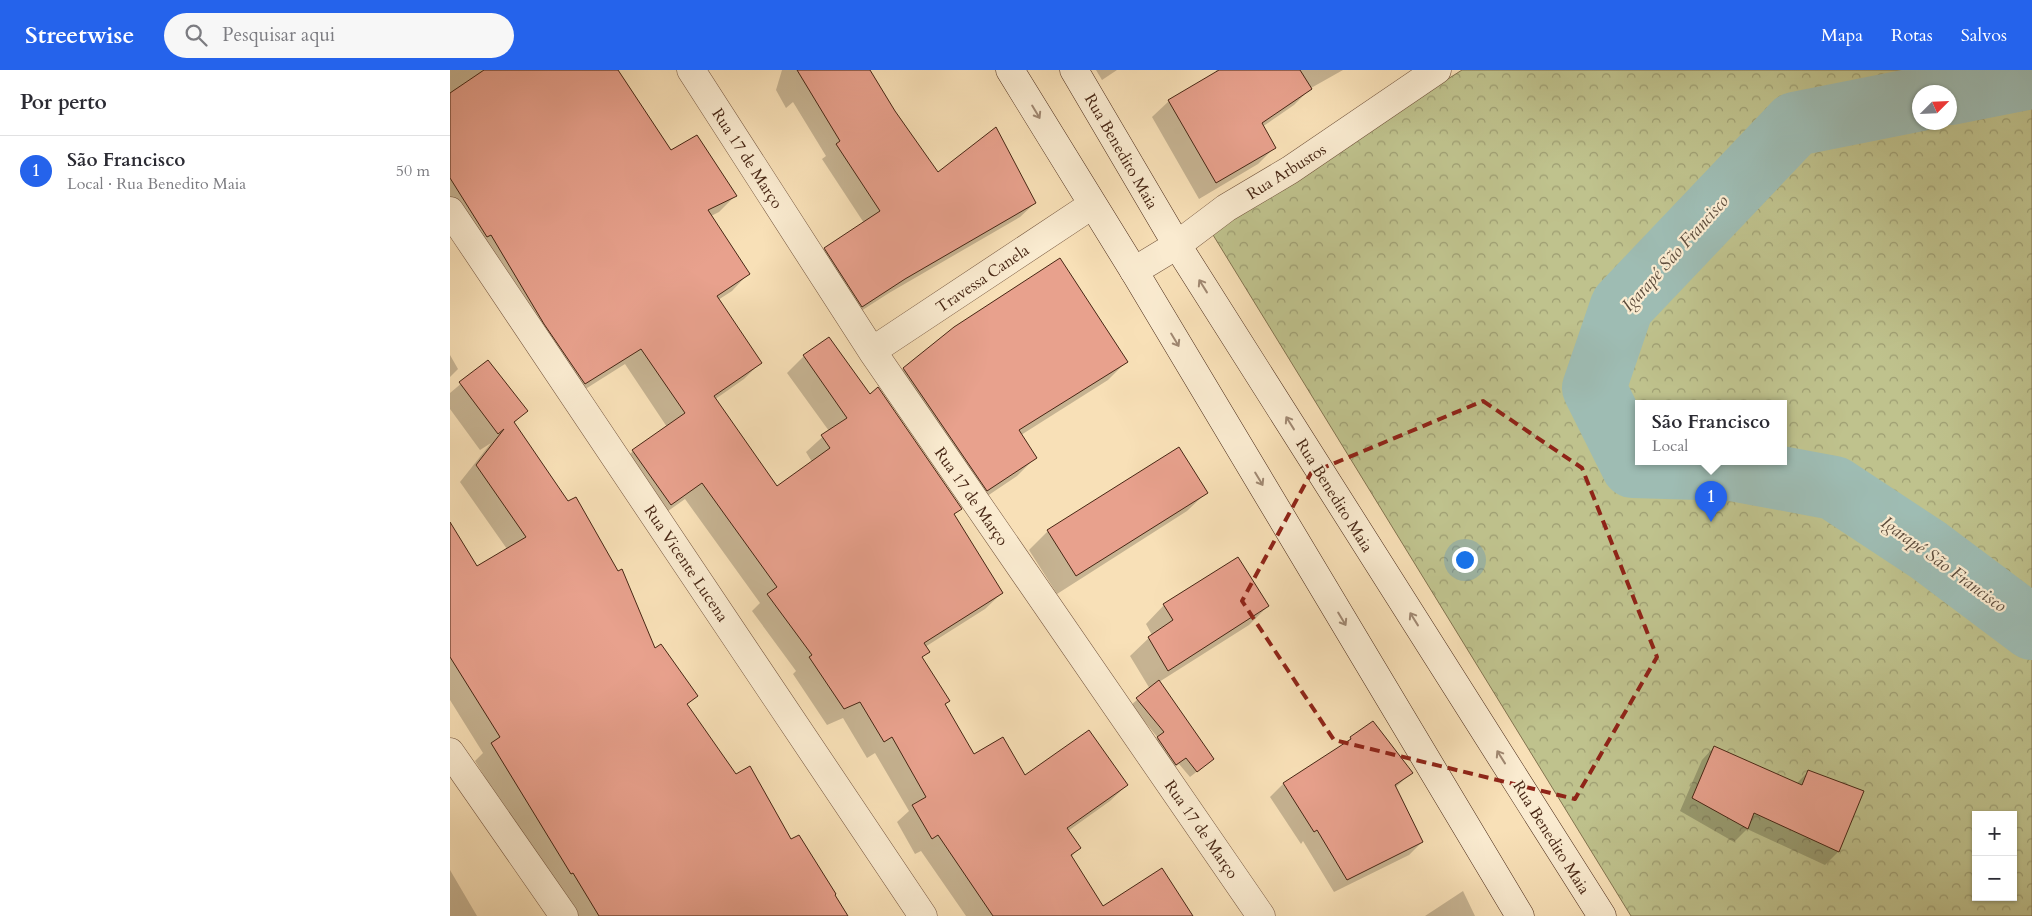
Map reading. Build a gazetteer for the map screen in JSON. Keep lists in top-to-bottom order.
{
  "streets": {
    "street": [
      "Rua Benedito Maia",
      "Rua 17 de Março",
      "Rua Arbustos",
      "Travessa Canela",
      "Rua Vicente Lucena"
    ]
  },
  "crossings": [
    ["Rua Benedito Maia", "Rua Arbustos"],
    ["Rua 17 de Março", "Travessa Canela"]
  ],
  "water": ["Igarapé São Francisco"],
  "north": "top right",
  "page": {
    "header": "Streetwise",
    "search": "Pesquisar aqui",
    "nav": ["Mapa", "Rotas", "Salvos"],
    "heading": "Por perto",
    "list": [
      {
        "mark": "1",
        "name": "São Francisco",
        "note": "Local · Rua Benedito Maia",
        "value": "50 m"
      }
    ],
    "popup": ["São Francisco", "Local"],
    "pins": "1",
    "map_buttons": ["+", "−"]
  }
}
